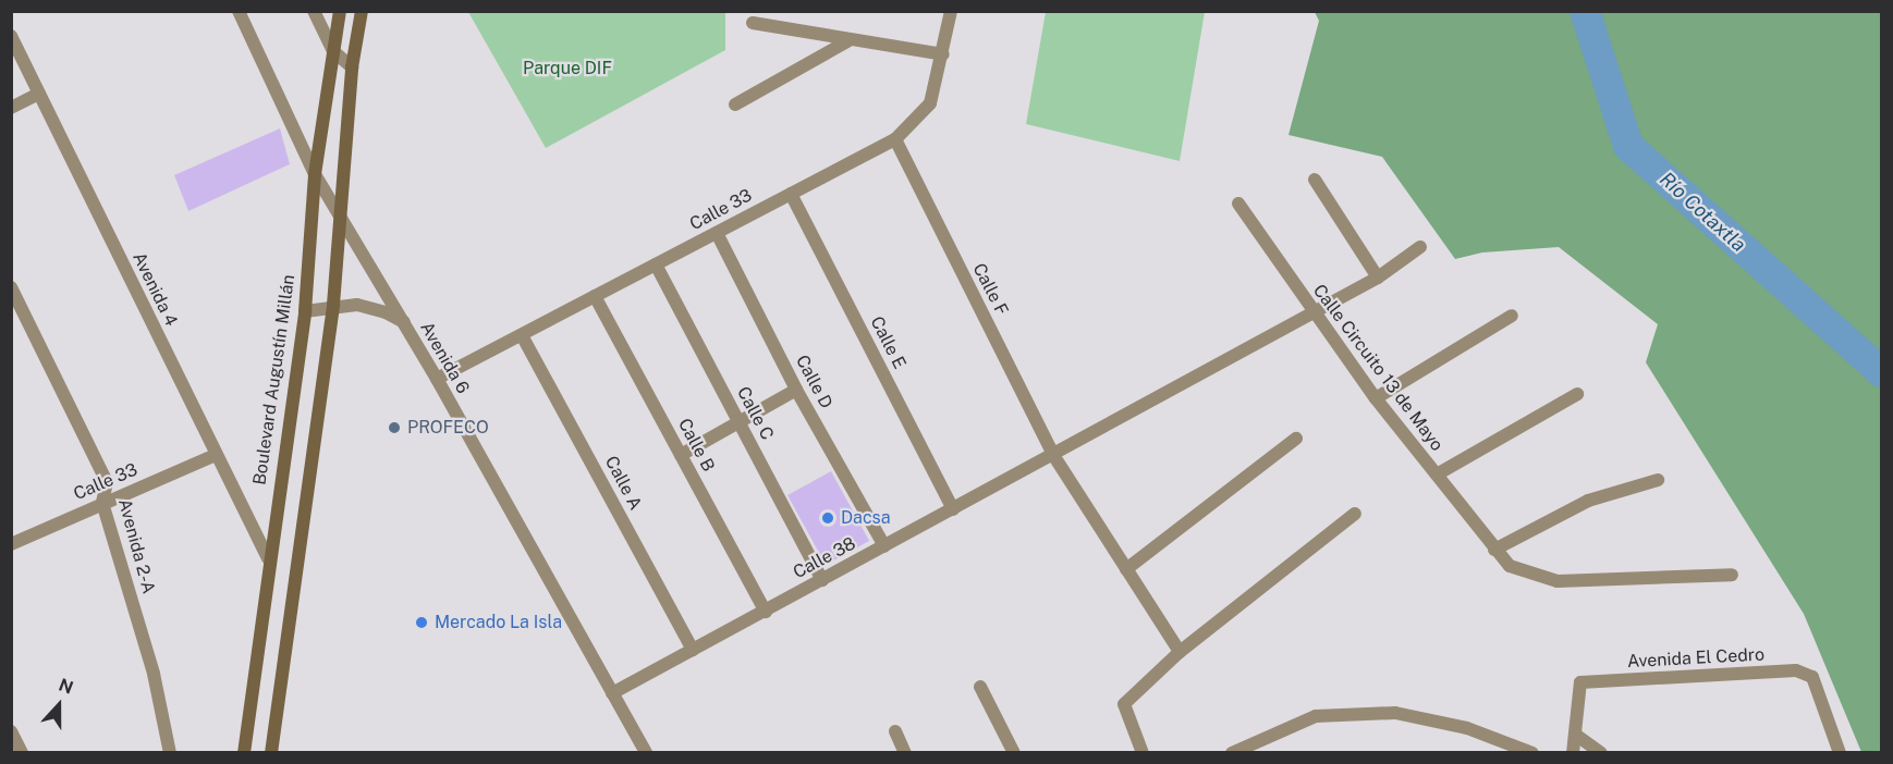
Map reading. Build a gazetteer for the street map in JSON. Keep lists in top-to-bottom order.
{
  "streets": {
    "street": [
      "Calle 33",
      "Avenida 4",
      "Calle F",
      "Calle E",
      "Avenida 6",
      "Calle Circuito 13 de Mayo",
      "Boulevard Augustín Millán",
      "Calle D",
      "Calle C",
      "Calle B",
      "Calle A",
      "Avenida 2-A",
      "Calle 38",
      "Avenida El Cedro"
    ]
  },
  "crossings": [
    ["Calle 33", "Avenida 4"],
    ["Calle 33", "Calle F"],
    ["Calle 33", "Calle E"],
    ["Calle 33", "Avenida 6"],
    ["Calle 33", "Calle D"],
    ["Calle 33", "Calle C"],
    ["Calle 33", "Calle B"],
    ["Calle 33", "Calle A"],
    ["Calle 33", "Avenida 2-A"],
    ["Avenida 4", "Boulevard Augustín Millán"],
    ["Calle F", "Calle 38"],
    ["Calle E", "Calle 38"],
    ["Avenida 6", "Boulevard Augustín Millán"],
    ["Avenida 6", "Calle 38"],
    ["Calle Circuito 13 de Mayo", "Calle 38"],
    ["Calle D", "Calle 38"],
    ["Calle C", "Calle 38"],
    ["Calle B", "Calle 38"],
    ["Calle A", "Calle 38"]
  ],
  "water": ["Río Cotaxtla"],
  "parks": ["Parque DIF"],
  "places": ["PROFECO", "Dacsa", "Mercado La Isla"],
  "north": "top"
}
